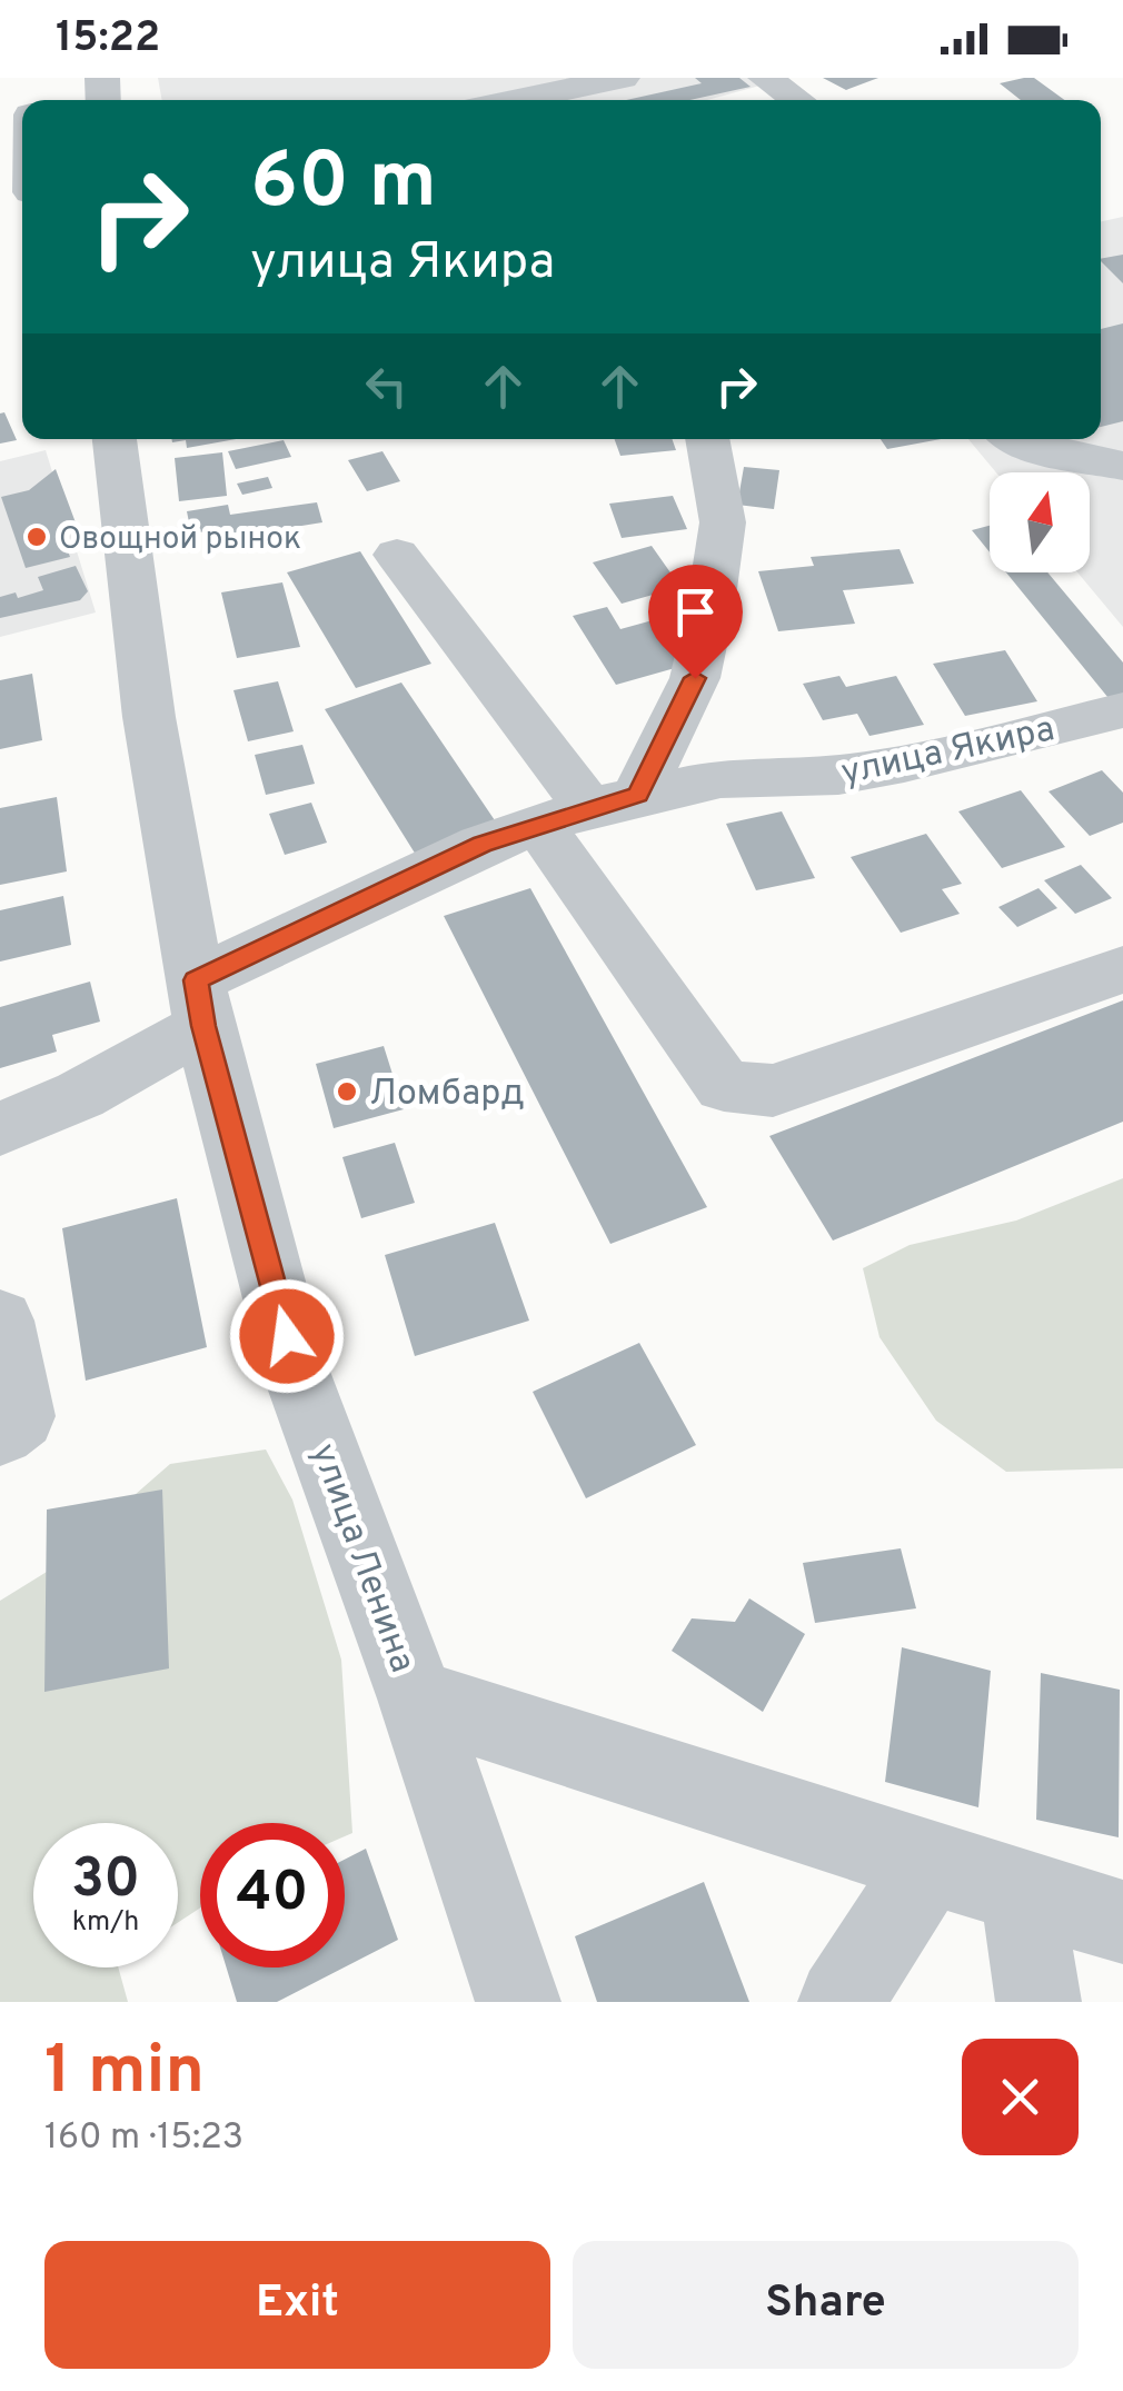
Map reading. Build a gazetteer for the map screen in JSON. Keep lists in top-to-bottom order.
{
  "streets": {
    "street": ["улица Якира", "улица Ленина"]
  },
  "crossings": [
    ["улица Якира", "улица Ленина"]
  ],
  "places": ["Овощной рынок", "Ломбард"],
  "north": "top",
  "page": {
    "status": "15:22",
    "turn": ["60 m", "улица Якира"],
    "speed": "30 km/h",
    "limit": "40",
    "heading": ["1 min", "160 m · 15:23"],
    "buttons": ["Exit", "Share"]
  }
}
